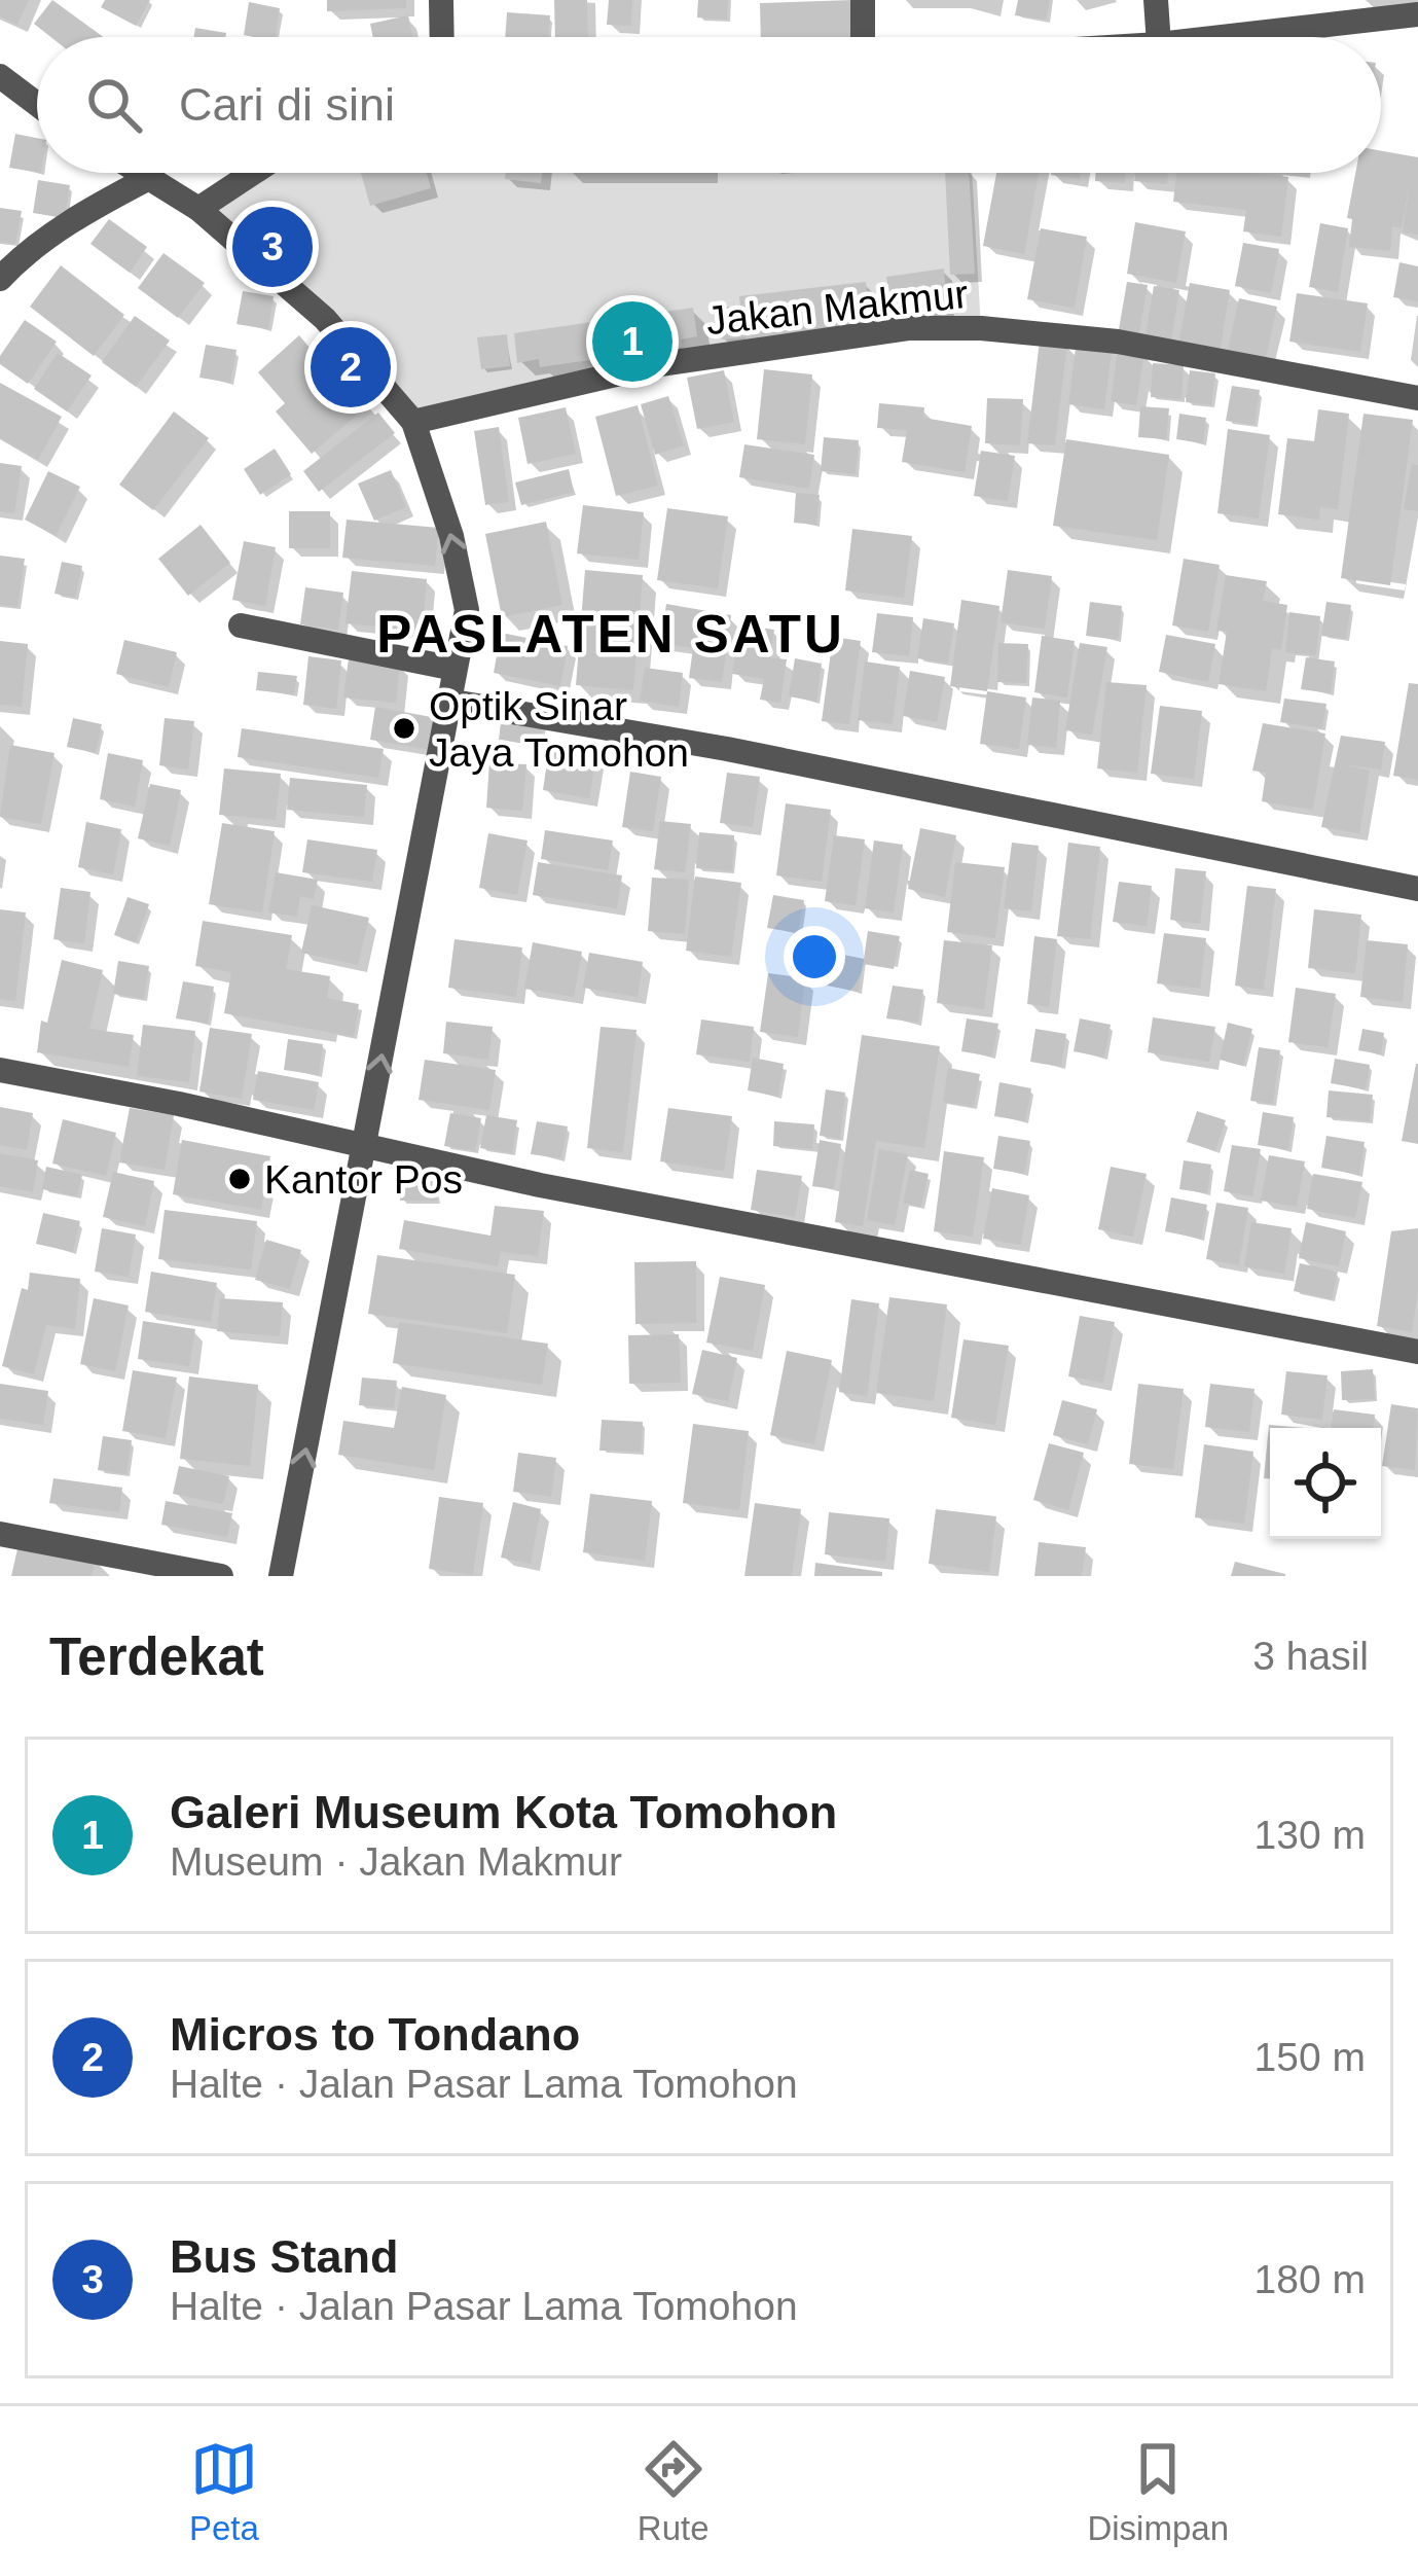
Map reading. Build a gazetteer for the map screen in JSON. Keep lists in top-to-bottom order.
{
  "streets": {
    "street": ["Jakan Makmur"]
  },
  "districts": ["PASLATEN SATU"],
  "places": ["Optik Sinar Jaya Tomohon", "Kantor Pos"],
  "page": {
    "search": "Cari di sini",
    "pins": ["3", "1", "2"],
    "heading": ["Terdekat", "3 hasil"],
    "list": [
      {
        "mark": "1",
        "name": "Galeri Museum Kota Tomohon",
        "note": "Museum · Jakan Makmur",
        "value": "130 m"
      },
      {
        "mark": "2",
        "name": "Micros to Tondano",
        "note": "Halte · Jalan Pasar Lama Tomohon",
        "value": "150 m"
      },
      {
        "mark": "3",
        "name": "Bus Stand",
        "note": "Halte · Jalan Pasar Lama Tomohon",
        "value": "180 m"
      }
    ],
    "nav": ["Peta", "Rute", "Disimpan"]
  }
}
